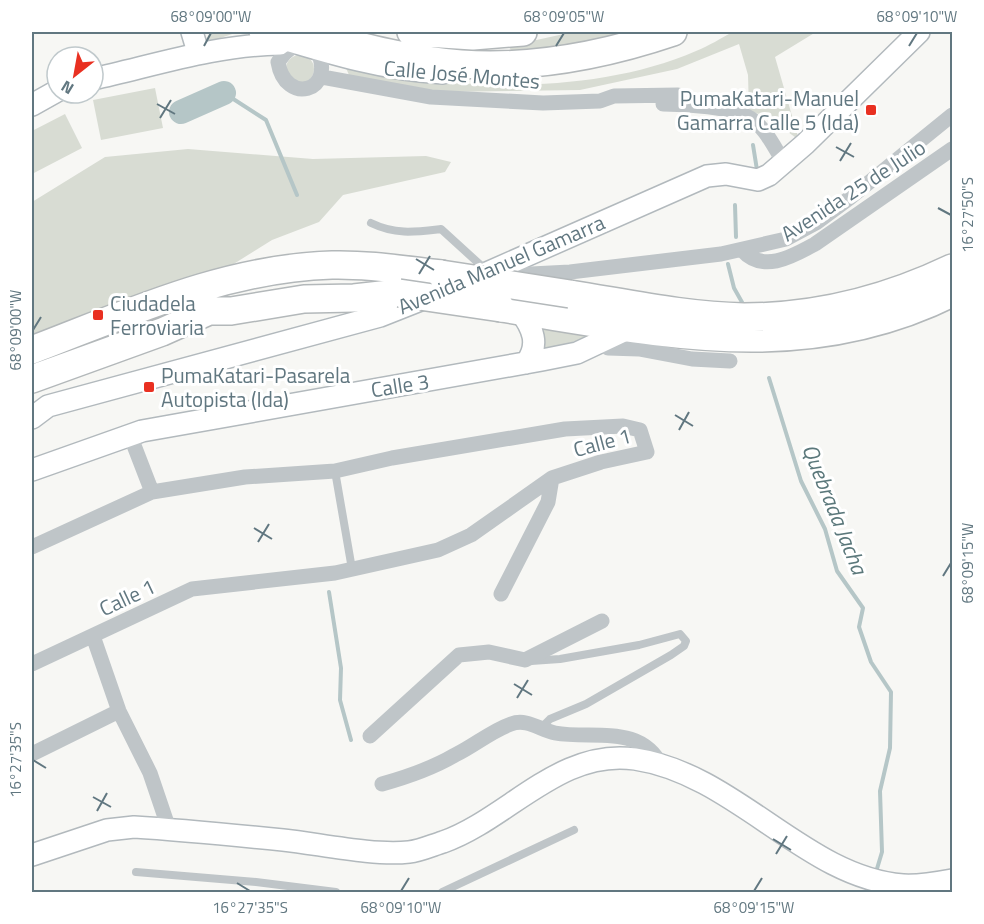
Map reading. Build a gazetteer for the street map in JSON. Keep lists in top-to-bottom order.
{
  "streets": {
    "main road": ["Avenida Manuel Gamarra", "Calle 3"],
    "street": ["Calle José Montes", "Avenida 25 de Julio", "Calle 1"]
  },
  "crossings": [
    ["Calle José Montes", "Avenida Manuel Gamarra"],
    ["Avenida 25 de Julio", "Avenida Manuel Gamarra"]
  ],
  "water": ["Quebrada Jacha"],
  "places": {
    "transit": ["PumaKatari-Manuel Gamarra Calle 5 (Ida)", "Ciudadela Ferroviaria", "PumaKatari-Pasarela Autopista (Ida)"]
  },
  "north": "bottom left",
  "coordinates": [
    "68°09'00\"W",
    "68°09'05\"W",
    "68°09'10\"W",
    "16°27'50\"S",
    "68°09'15\"W",
    "16°27'35\"S"
  ]
}
